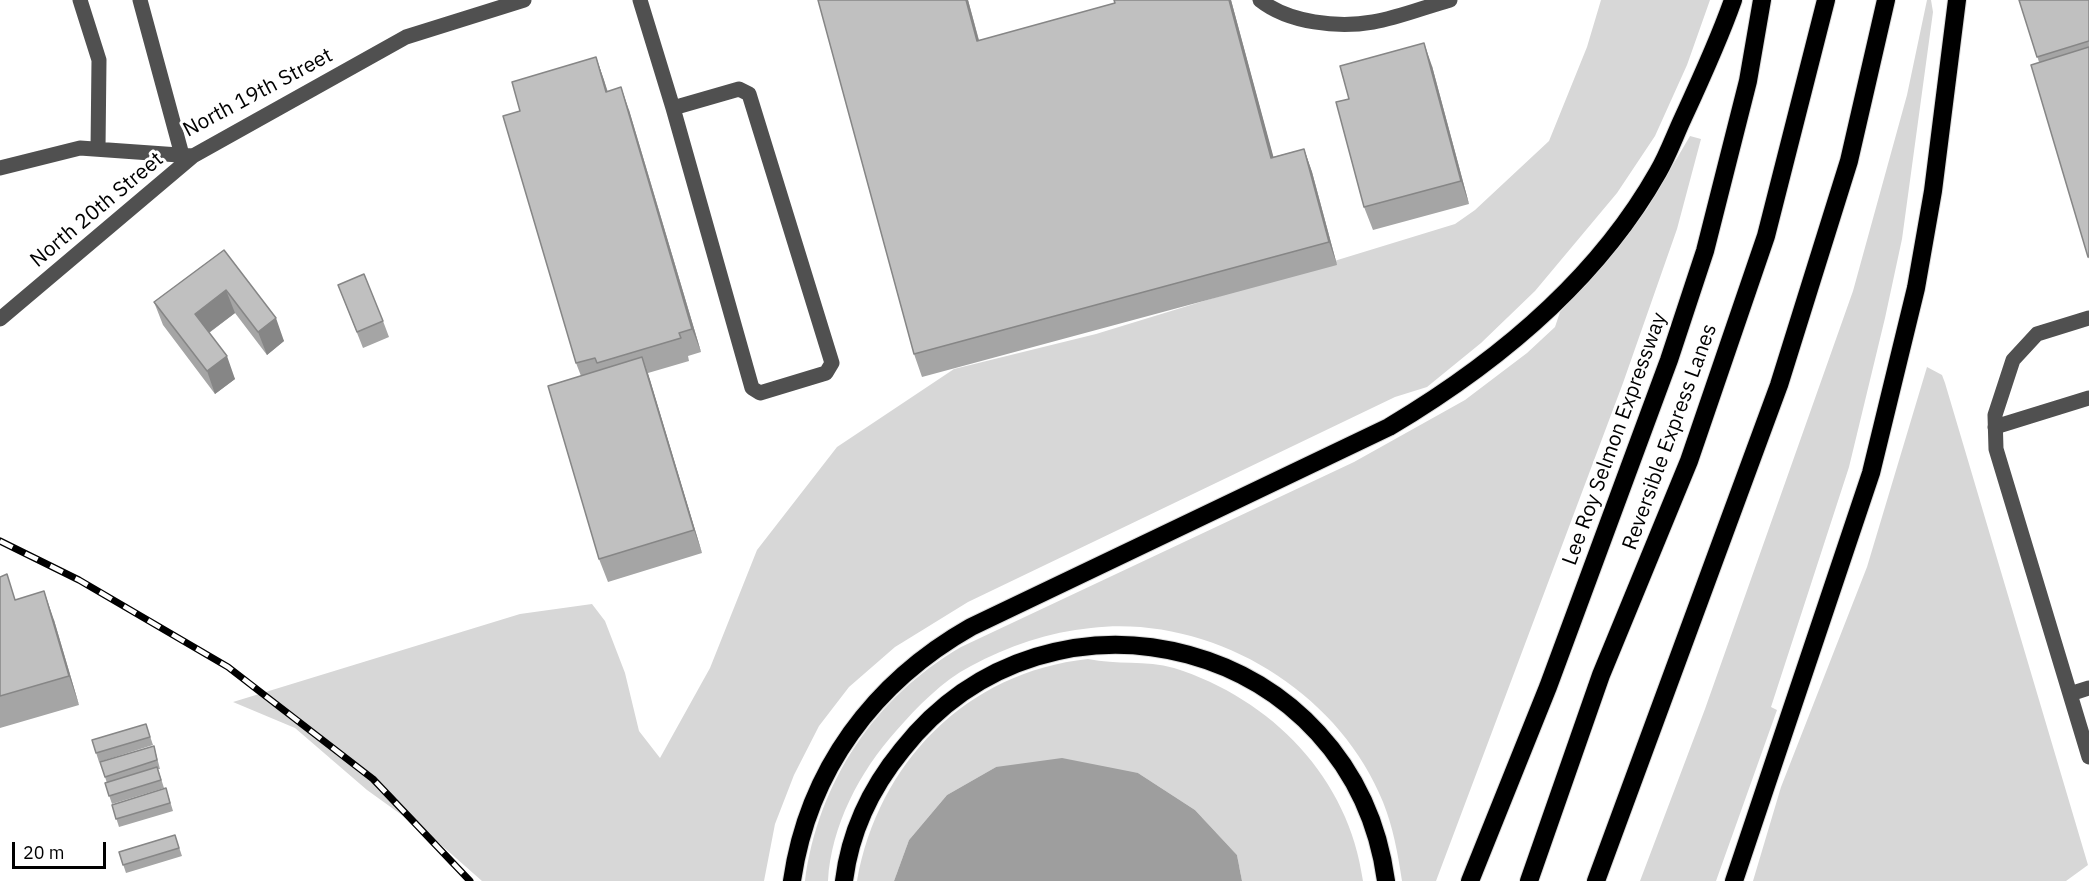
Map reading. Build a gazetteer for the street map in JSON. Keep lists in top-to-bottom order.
{
  "streets": {
    "highway": ["Reversible Express Lanes", "Lee Roy Selmon Expressway"],
    "street": ["North 19th Street", "North 20th Street"]
  },
  "crossings": [
    ["North 19th Street", "North 20th Street"]
  ],
  "scale_bar": "20 m"
}
